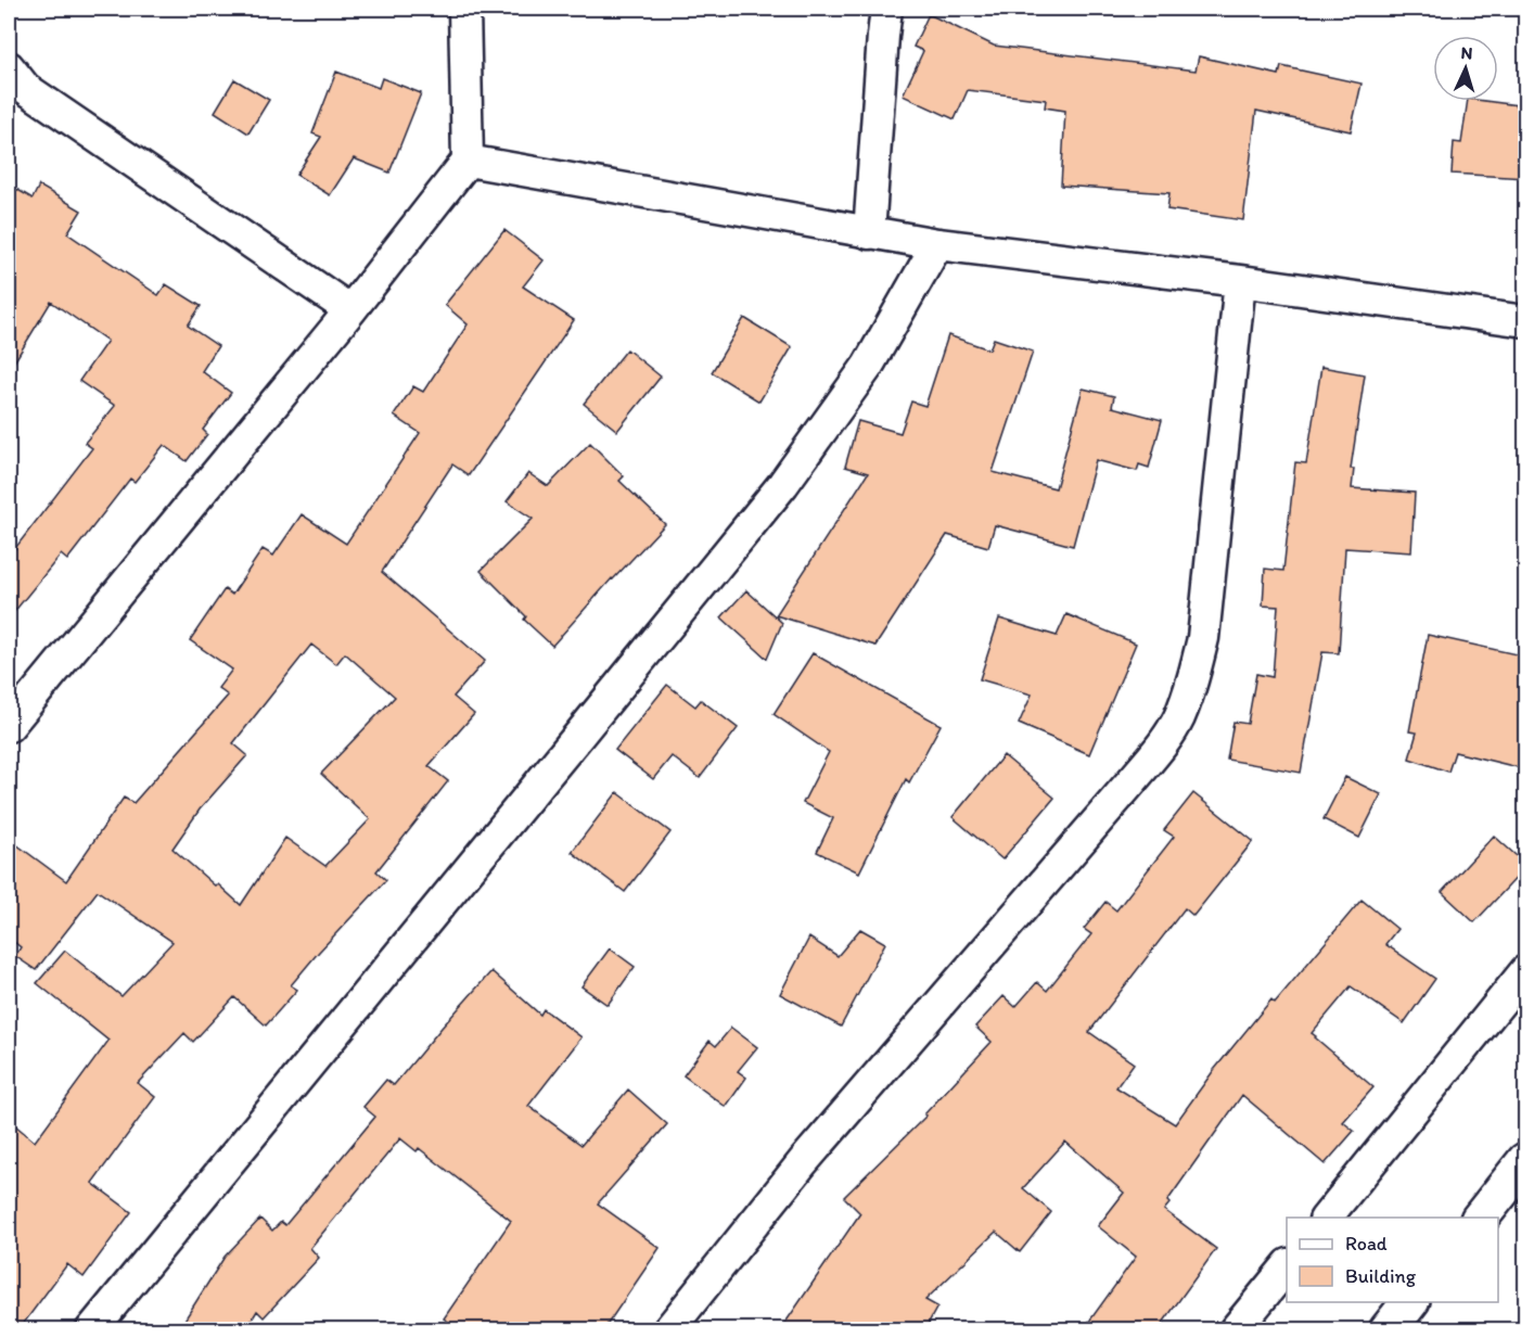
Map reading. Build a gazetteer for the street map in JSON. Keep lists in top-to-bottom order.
{
  "legend": ["Road", "Building"],
  "north": "top"
}
